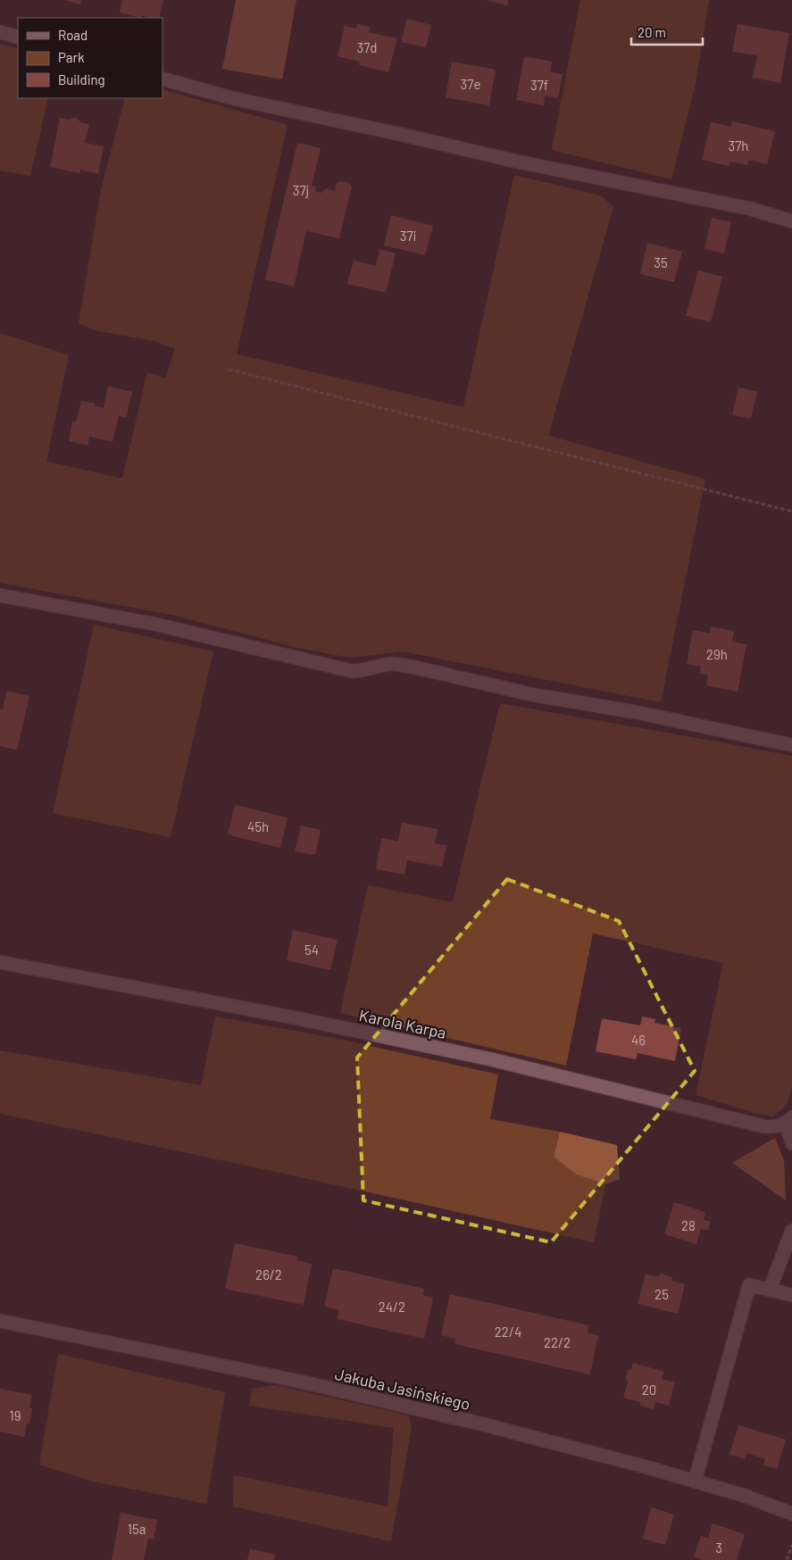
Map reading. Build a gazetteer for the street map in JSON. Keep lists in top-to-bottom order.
{
  "streets": {
    "street": ["Karola Karpa", "Jakuba Jasińskiego"]
  },
  "house_numbers": [
    "37d",
    "37e",
    "37f",
    "37h",
    "37j",
    "37i",
    "35",
    "29h",
    "45h",
    "54",
    "46",
    "28",
    "26/2",
    "25",
    "24/2",
    "22/4",
    "22/2",
    "20",
    "19",
    "15a",
    "3"
  ],
  "legend": ["Road", "Park", "Building"],
  "scale_bar": "20 m"
}
